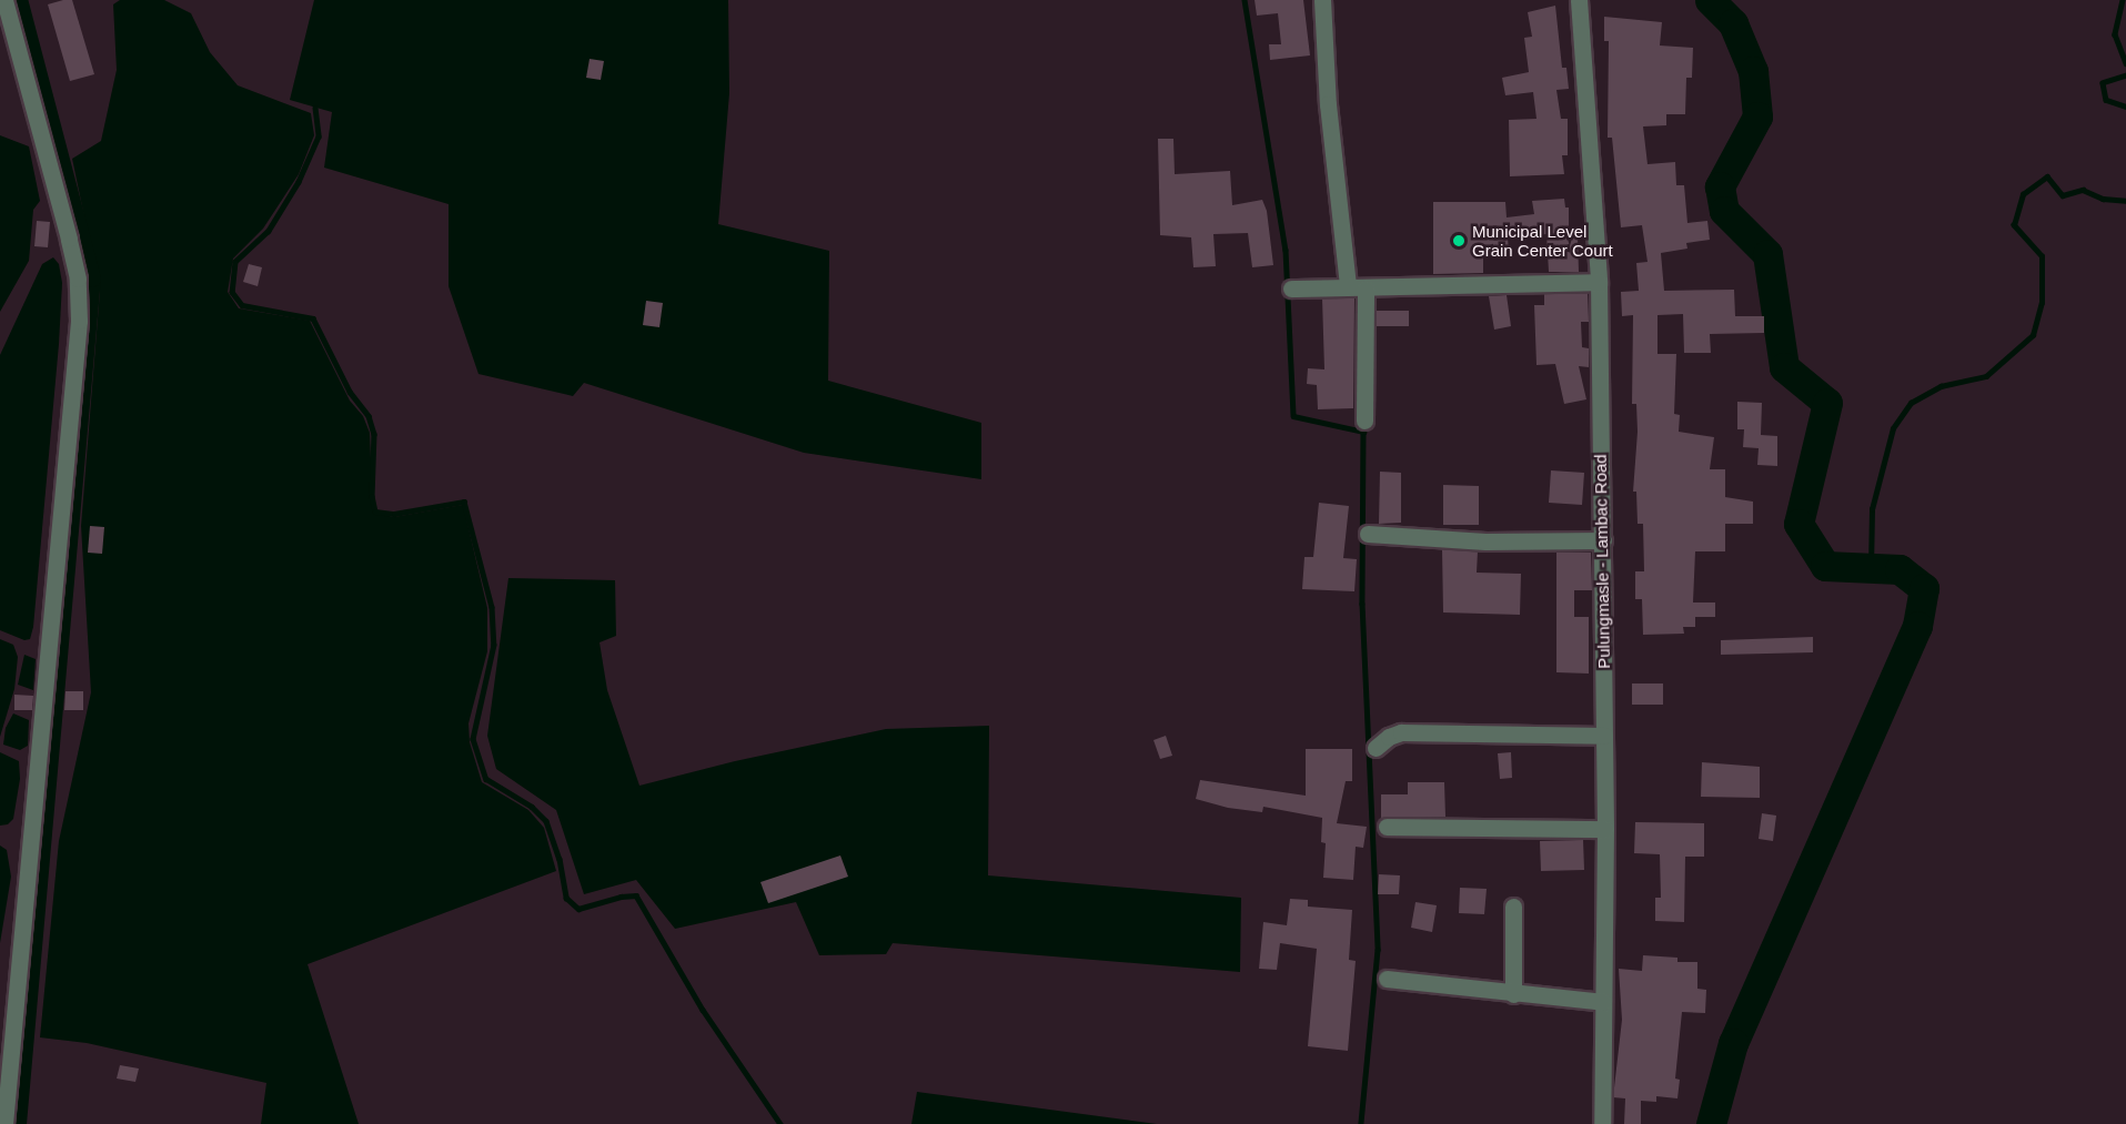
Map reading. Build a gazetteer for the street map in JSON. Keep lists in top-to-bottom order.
{
  "streets": {
    "street": ["Pulungmasle - Lambac Road"]
  },
  "places": ["Municipal Level Grain Center Court"]
}
